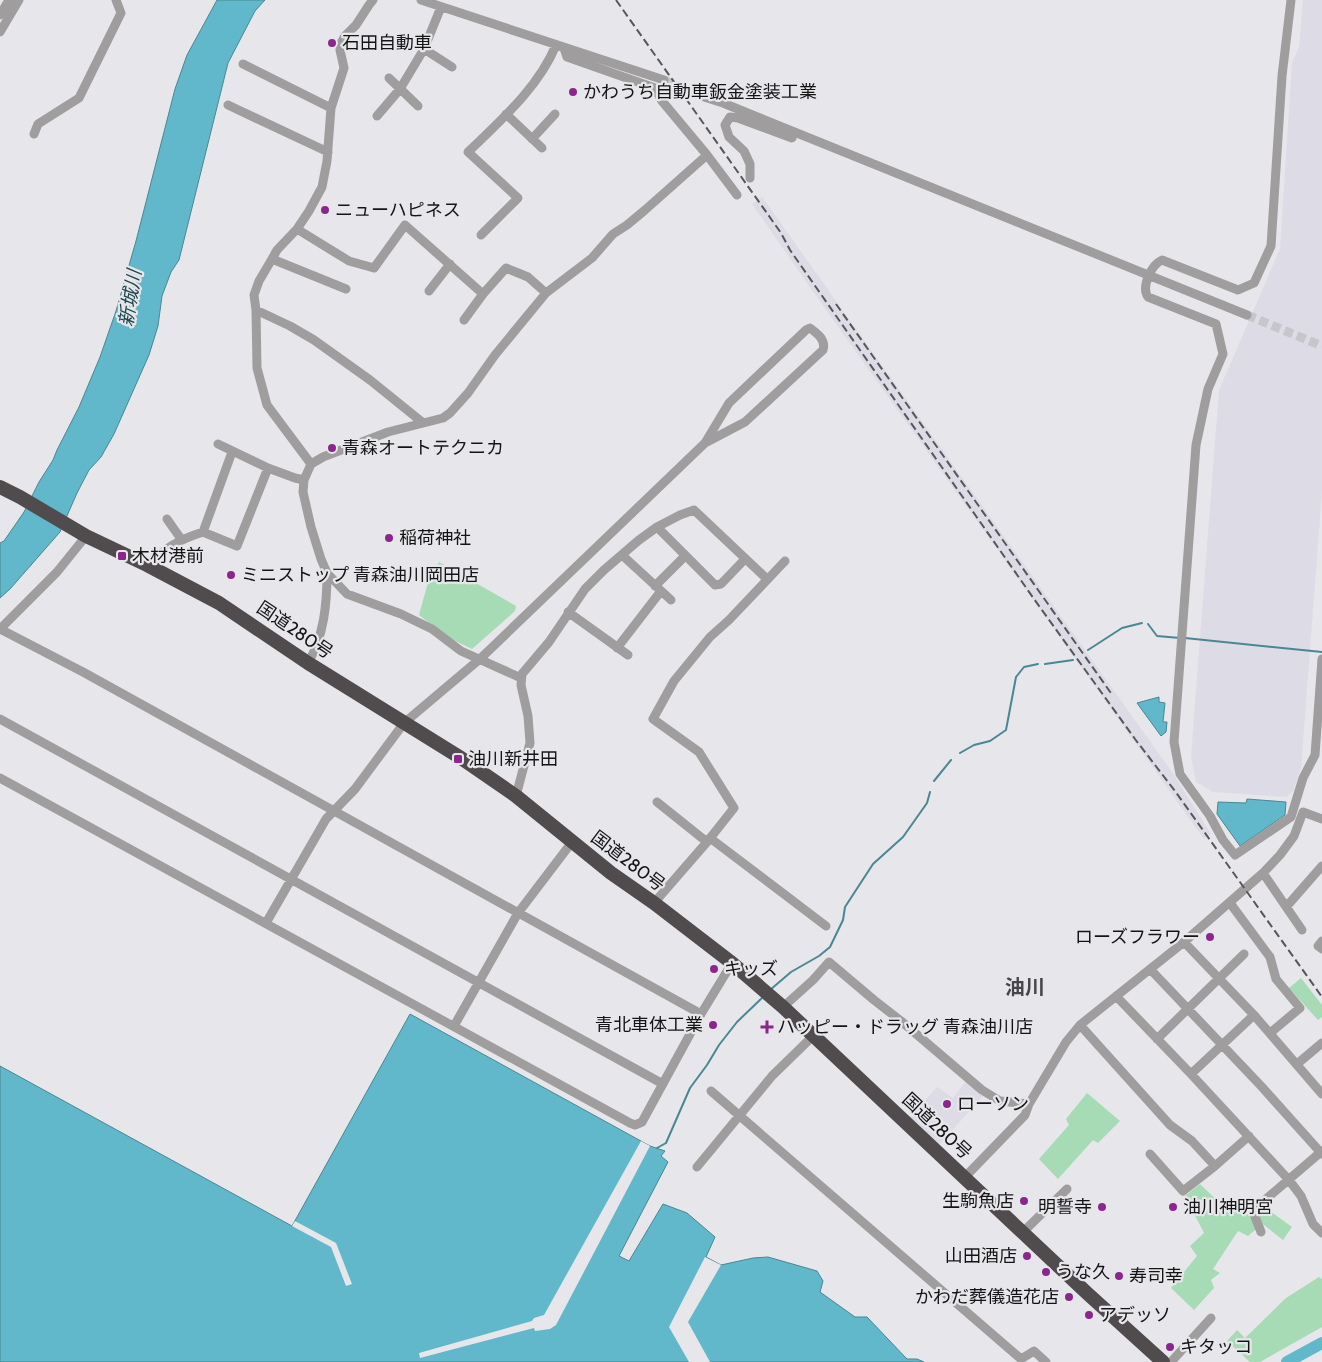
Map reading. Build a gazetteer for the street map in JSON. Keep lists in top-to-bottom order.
{
  "streets": {
    "highway": ["国道280号"]
  },
  "districts": ["油川"],
  "water": ["新城川"],
  "places": {
    "other": [
      "石田自動車",
      "かわうち自動車鈑金塗装工業",
      "ニューハピネス",
      "青森オートテクニカ",
      "稲荷神社",
      "ミニストップ 青森油川岡田店",
      "ローズフラワー",
      "キッズ",
      "青北車体工業",
      "ローソン",
      "生駒魚店",
      "明誓寺",
      "油川神明宮",
      "山田酒店",
      "うな久",
      "寿司幸",
      "かわだ葬儀造花店",
      "アデッソ",
      "キタッコ"
    ],
    "transit": ["木材港前", "油川新井田"],
    "health": ["ハッピー・ドラッグ 青森油川店"]
  }
}
